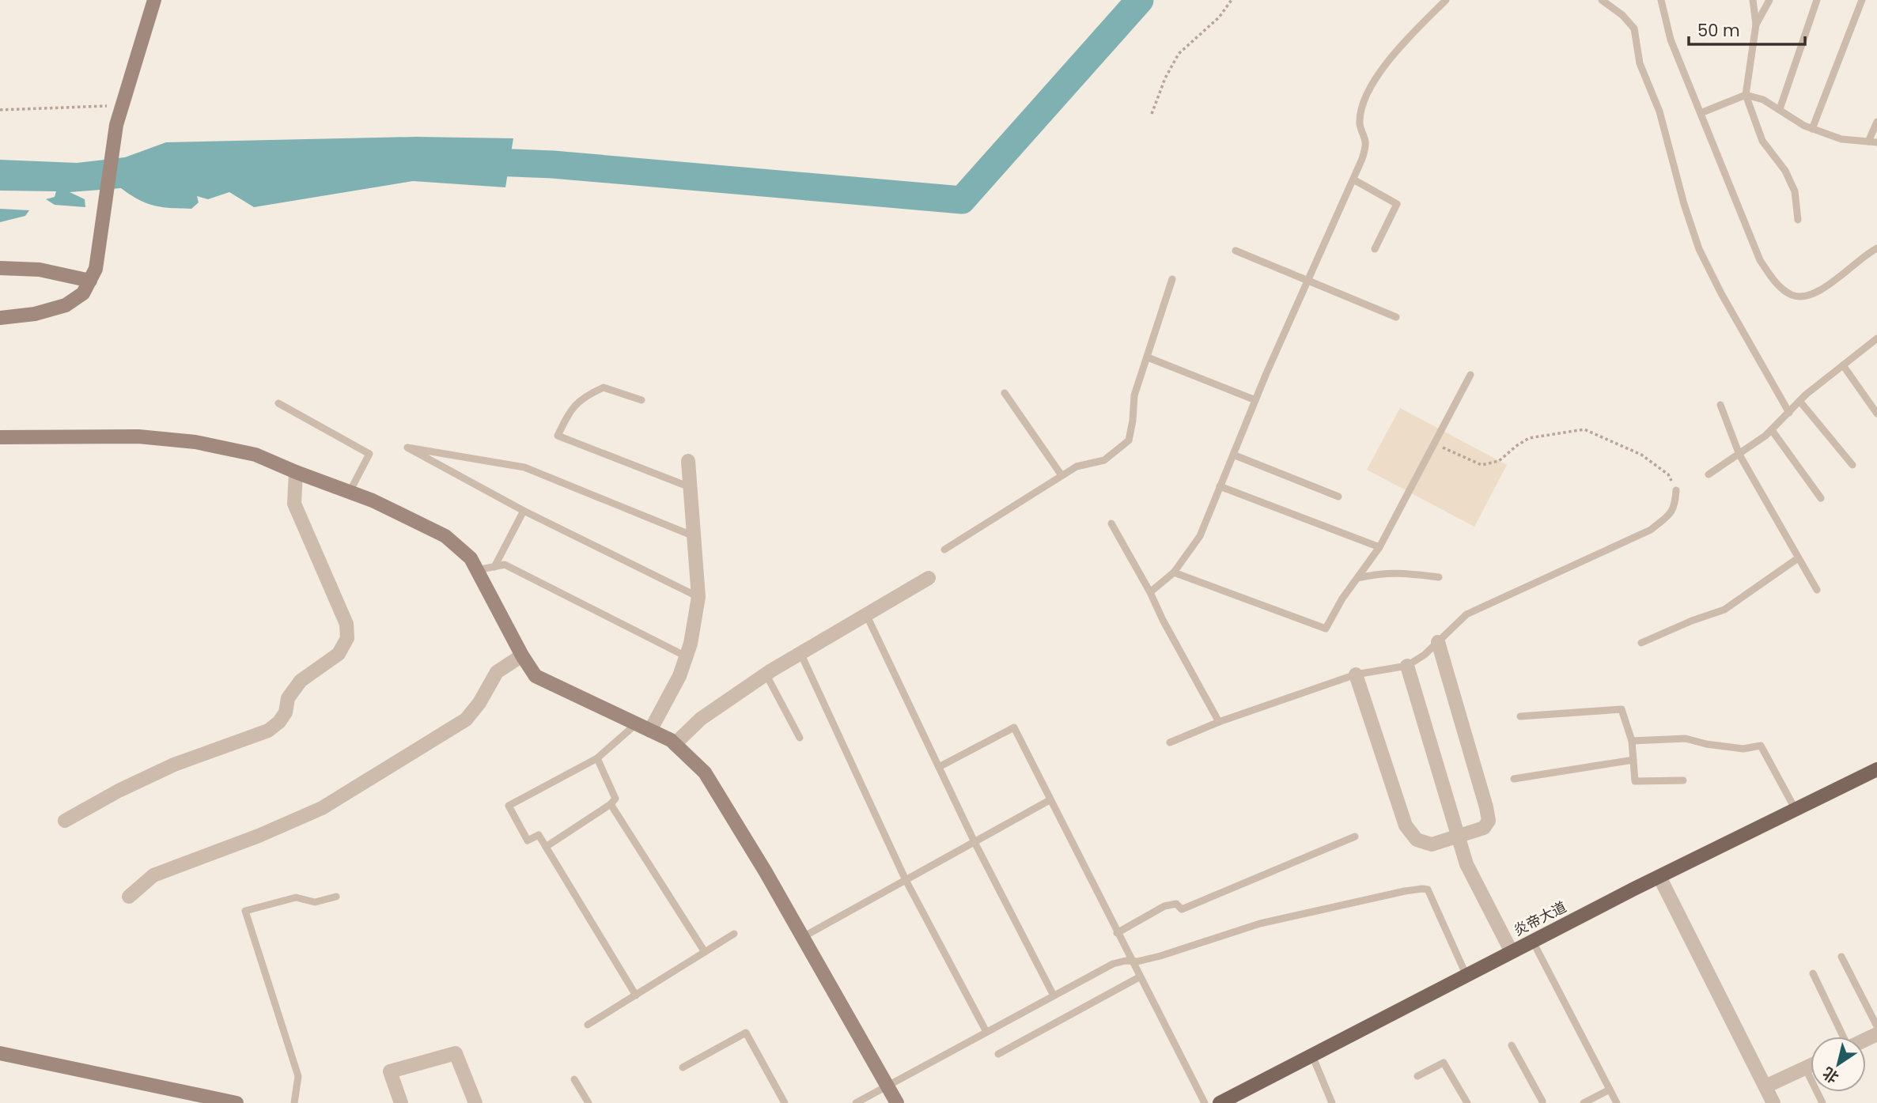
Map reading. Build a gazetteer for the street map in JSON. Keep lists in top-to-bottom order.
{
  "streets": {
    "main road": ["炎帝大道"]
  },
  "scale_bar": "50 m",
  "north": "bottom left"
}
